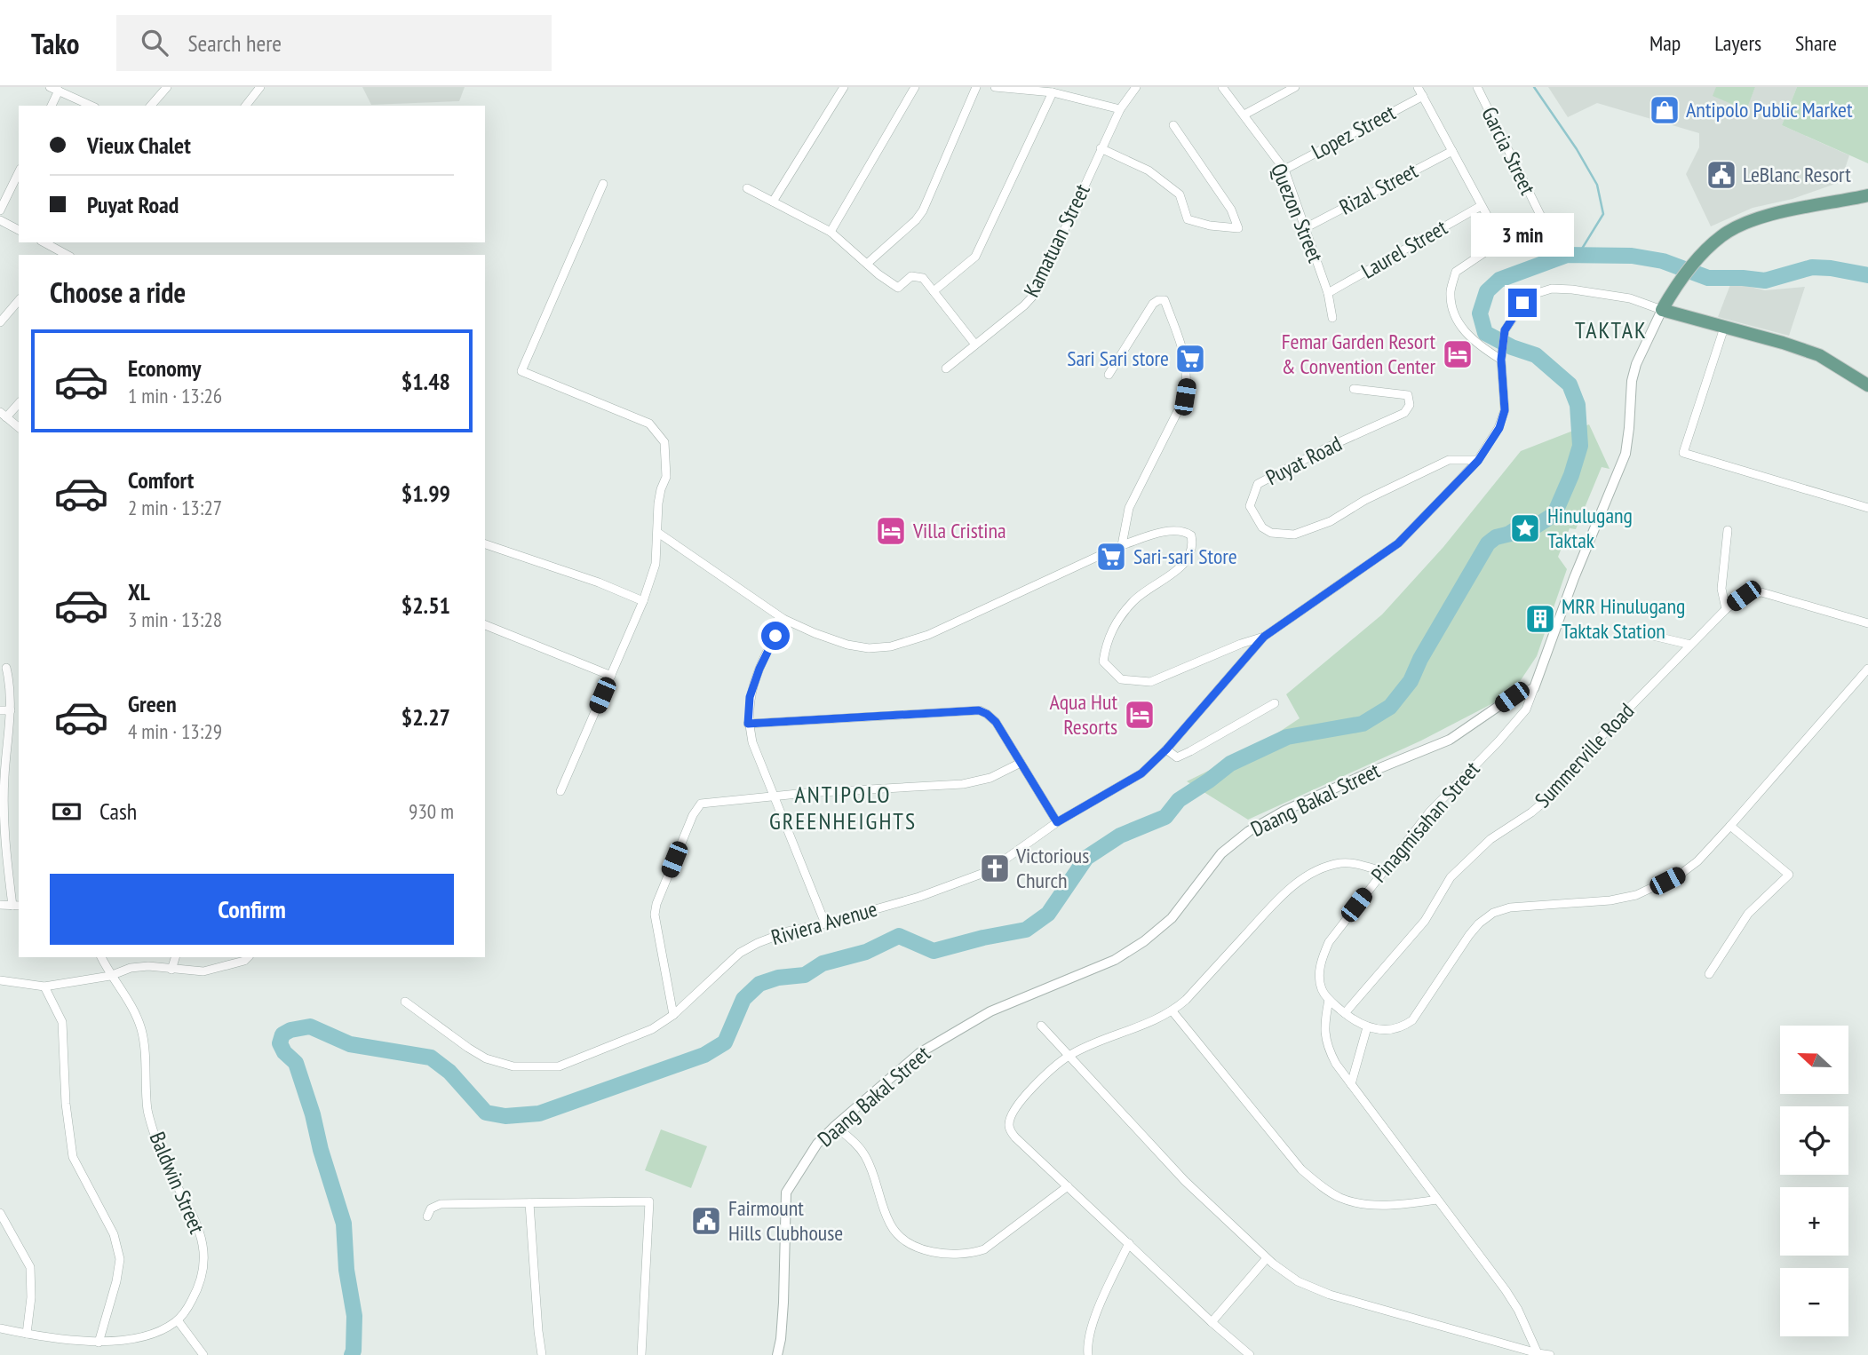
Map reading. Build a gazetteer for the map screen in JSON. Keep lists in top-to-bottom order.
{
  "streets": {
    "street": [
      "Lopez Street",
      "Garcia Street",
      "Rizal Street",
      "Quezon Street",
      "Kamatuan Street",
      "Laurel Street",
      "Puyat Road",
      "Summerville Road",
      "Daang Bakal Street",
      "Pinagmisahan Street",
      "Riviera Avenue",
      "Baldwin Street"
    ]
  },
  "crossings": [
    ["Lopez Street", "Quezon Street"],
    ["Rizal Street", "Quezon Street"],
    ["Quezon Street", "Laurel Street"],
    ["Daang Bakal Street", "Pinagmisahan Street"]
  ],
  "districts": ["TAKTAK", "ANTIPOLO GREENHEIGHTS"],
  "places": {
    "shop": ["Antipolo Public Market"],
    "public building": ["LeBlanc Resort", "Fairmount Hills Clubhouse"],
    "hotel": ["Femar Garden Resort & Convention Center", "Villa Cristina", "Aqua Hut Resorts"],
    "supermarket": ["Sari Sari store", "Sari-sari Store"],
    "place": ["Hinulugang Taktak"],
    "building": ["MRR Hinulugang Taktak Station"],
    "church": ["Victorious Church"]
  },
  "north": "left",
  "page": {
    "header": "Tako",
    "search": "Search here",
    "nav": ["Map", "Layers", "Share"],
    "banner": ["Vieux Chalet", "Puyat Road"],
    "bubble": "3 min",
    "heading": "Choose a ride",
    "list": [
      {
        "name": "Economy",
        "note": "1 min · 13:26",
        "value": "$1.48"
      },
      {
        "name": "Comfort",
        "note": "2 min · 13:27",
        "value": "$1.99"
      },
      {
        "name": "XL",
        "note": "3 min · 13:28",
        "value": "$2.51"
      },
      {
        "name": "Green",
        "note": "4 min · 13:29",
        "value": "$2.27"
      }
    ],
    "pay": ["Cash", "930 m"],
    "buttons": "Confirm",
    "map_buttons": ["+", "−"]
  }
}
